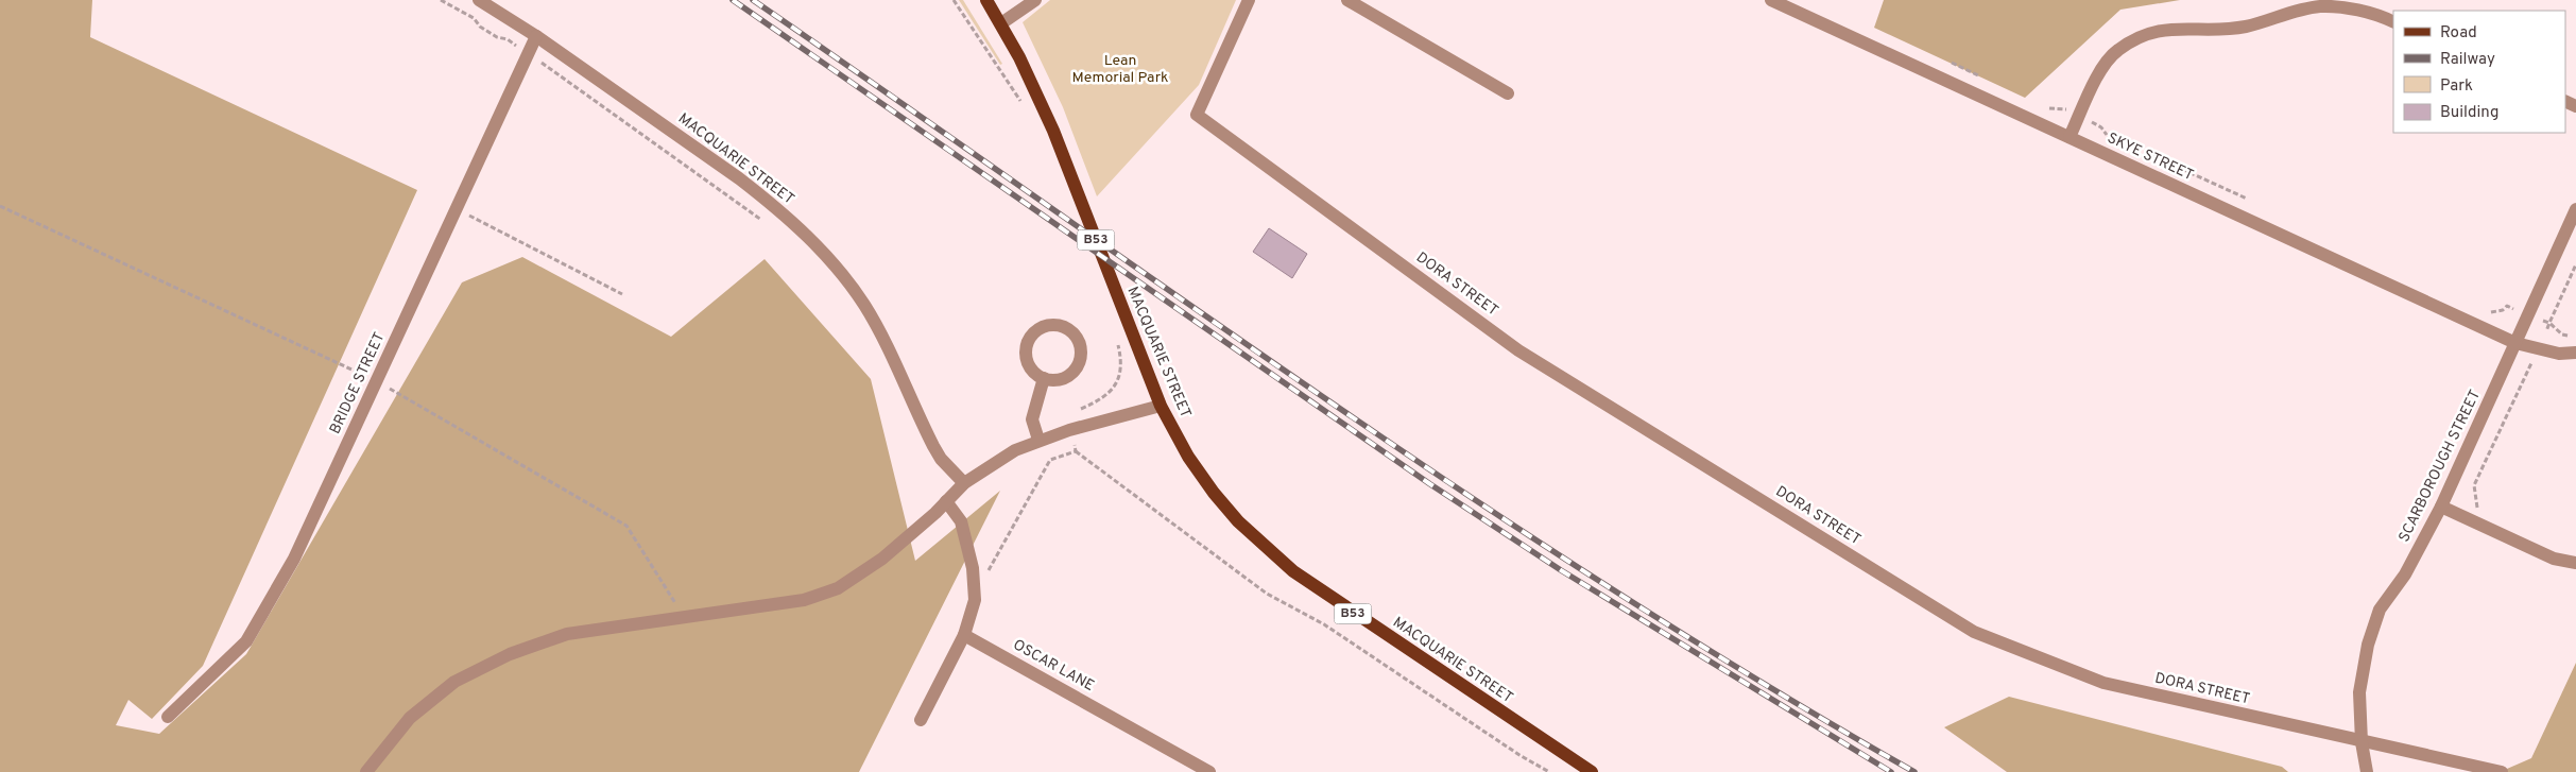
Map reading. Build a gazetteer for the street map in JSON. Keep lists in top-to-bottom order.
{
  "streets": {
    "main road": ["MACQUARIE STREET", "B53"],
    "street": [
      "SKYE STREET",
      "DORA STREET",
      "BRIDGE STREET",
      "SCARBOROUGH STREET",
      "OSCAR LANE"
    ]
  },
  "crossings": [
    ["SKYE STREET", "SCARBOROUGH STREET"],
    ["MACQUARIE STREET", "B53"],
    ["MACQUARIE STREET", "BRIDGE STREET"],
    ["DORA STREET", "SCARBOROUGH STREET"]
  ],
  "parks": ["Lean Memorial Park"],
  "legend": [
    "Road",
    "Railway",
    "Park",
    "Building"
  ]
}
